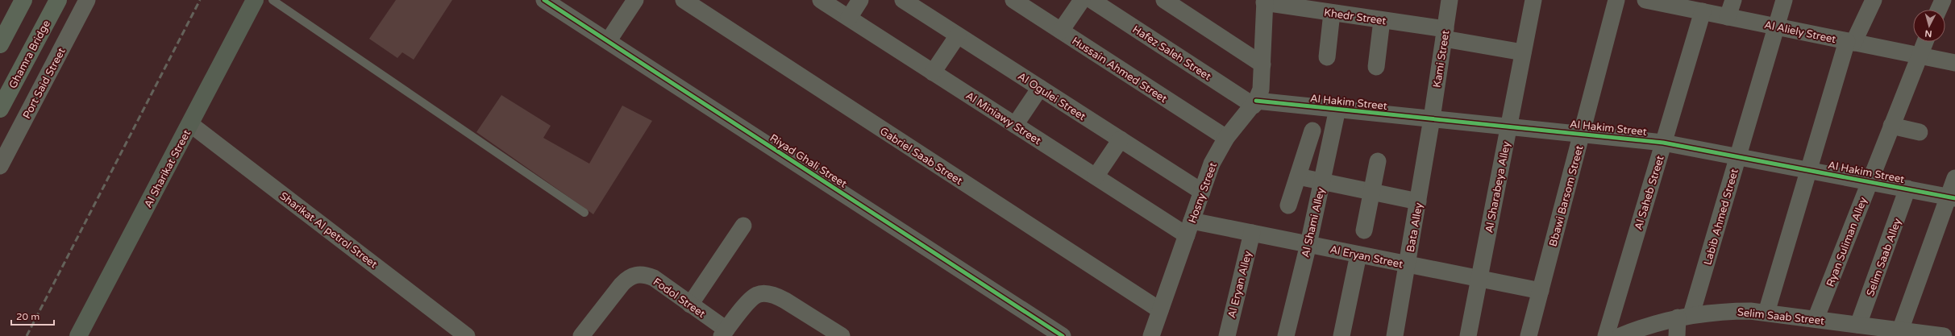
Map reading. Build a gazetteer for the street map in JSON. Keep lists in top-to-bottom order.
{
  "streets": {
    "main road": ["Ghamra Bridge", "Al Sharikat Street"],
    "street": [
      "Khedr Street",
      "Al Aliely Street",
      "Hafez Saleh Street",
      "Kami Street",
      "Hussain Ahmed Street",
      "Port Said Street",
      "Al Ogulei Street",
      "Al Hakim Street",
      "Al Miniawy Street",
      "Gabriel Saab Street",
      "Riyad Ghali Street",
      "Al Sharabeya Alley",
      "Hosny Street",
      "Al Saheb Street",
      "Bbawi Barsom Street",
      "Labib Ahmed Street",
      "Al Shami Alley",
      "Bata Alley",
      "Sharikat Al petrol Street",
      "Ryan Suliman Alley",
      "Al Eryan Street",
      "Selim Saab Alley",
      "Al Eryan Alley",
      "Fodol Street",
      "Selim Saab Street"
    ]
  },
  "crossings": [
    ["Khedr Street", "Kami Street"],
    ["Khedr Street", "Al Sharabeya Alley"],
    ["Khedr Street", "Hosny Street"],
    ["Al Aliely Street", "Al Saheb Street"],
    ["Al Aliely Street", "Labib Ahmed Street"],
    ["Al Aliely Street", "Ryan Suliman Alley"],
    ["Hafez Saleh Street", "Al Hakim Street"],
    ["Hafez Saleh Street", "Hosny Street"],
    ["Kami Street", "Al Hakim Street"],
    ["Kami Street", "Bata Alley"],
    ["Hussain Ahmed Street", "Hosny Street"],
    ["Al Ogulei Street", "Hosny Street"],
    ["Al Hakim Street", "Al Sharabeya Alley"],
    ["Al Hakim Street", "Hosny Street"],
    ["Al Hakim Street", "Al Saheb Street"],
    ["Al Hakim Street", "Bbawi Barsom Street"],
    ["Al Hakim Street", "Labib Ahmed Street"],
    ["Al Hakim Street", "Al Shami Alley"],
    ["Al Hakim Street", "Bata Alley"],
    ["Al Hakim Street", "Ryan Suliman Alley"],
    ["Al Hakim Street", "Selim Saab Alley"],
    ["Al Miniawy Street", "Hosny Street"],
    ["Al Miniawy Street", "Al Eryan Street"],
    ["Gabriel Saab Street", "Hosny Street"],
    ["Al Sharikat Street", "Sharikat Al petrol Street"],
    ["Al Sharabeya Alley", "Al Eryan Street"],
    ["Hosny Street", "Al Eryan Street"],
    ["Bbawi Barsom Street", "Al Eryan Street"],
    ["Labib Ahmed Street", "Selim Saab Street"],
    ["Al Shami Alley", "Al Eryan Street"],
    ["Bata Alley", "Al Eryan Street"],
    ["Ryan Suliman Alley", "Selim Saab Street"],
    ["Al Eryan Street", "Al Eryan Alley"],
    ["Selim Saab Alley", "Selim Saab Street"]
  ],
  "scale_bar": "20 m",
  "north": "bottom"
}
